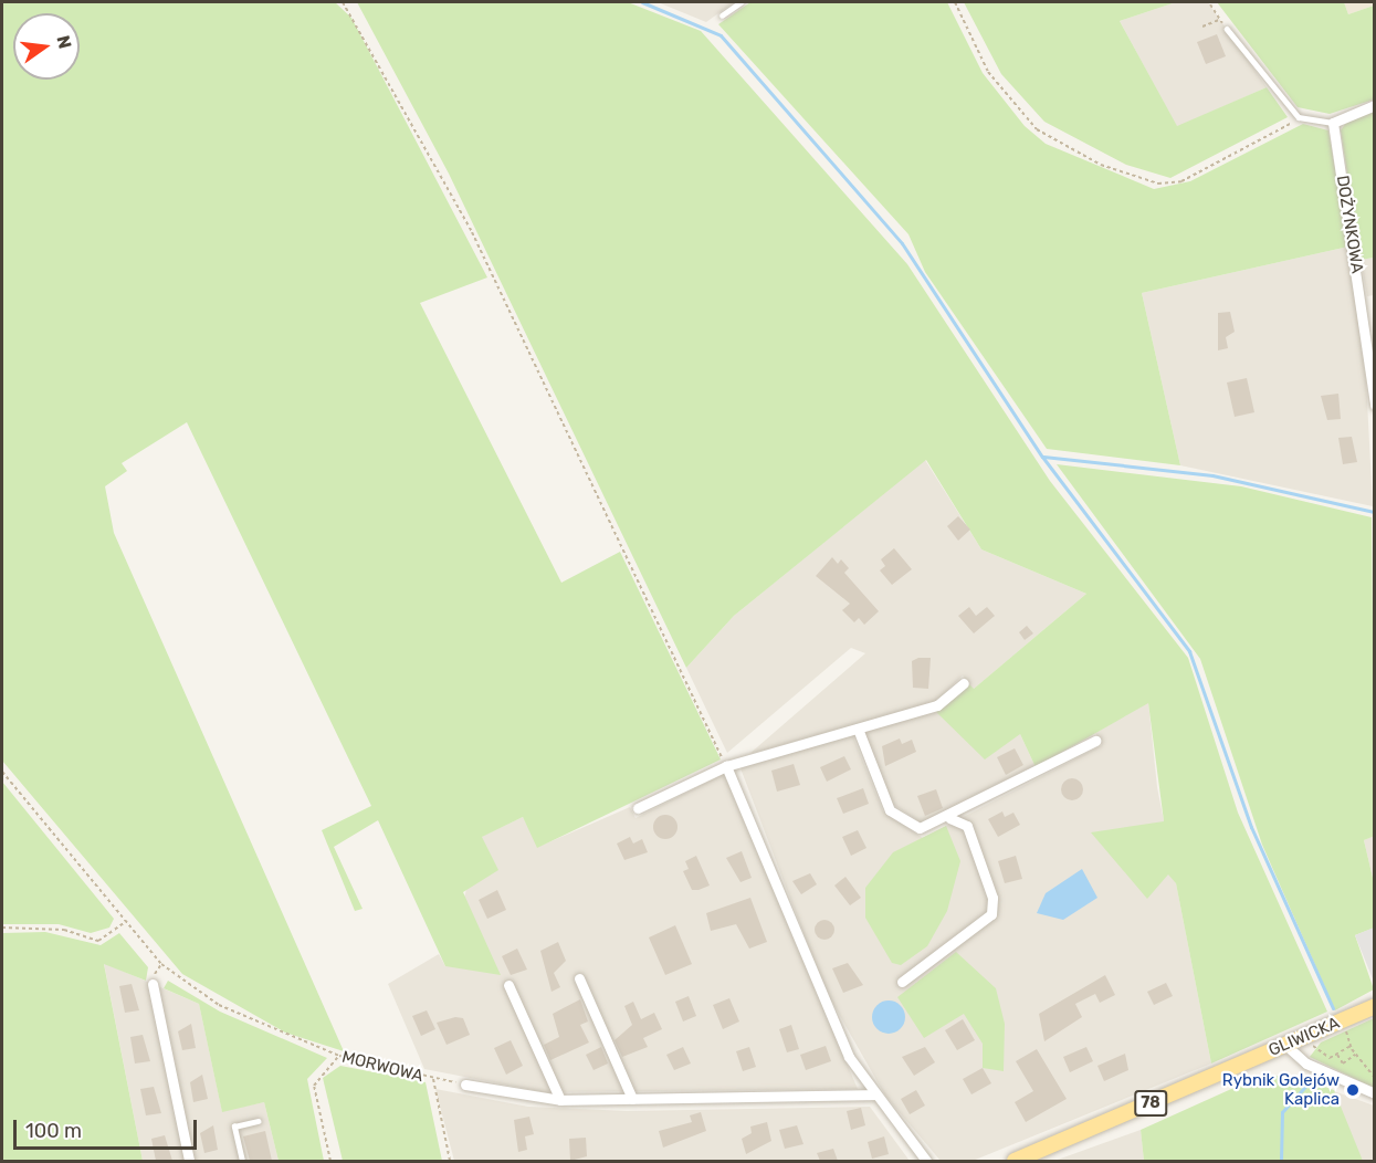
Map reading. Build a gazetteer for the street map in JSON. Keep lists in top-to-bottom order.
{
  "streets": {
    "main road": ["GLIWICKA", "78"],
    "street": ["DOŻYNKOWA"],
    "path": ["MORWOWA"]
  },
  "places": ["Rybnik Golejów Kaplica"],
  "scale_bar": "100 m",
  "north": "right"
}
